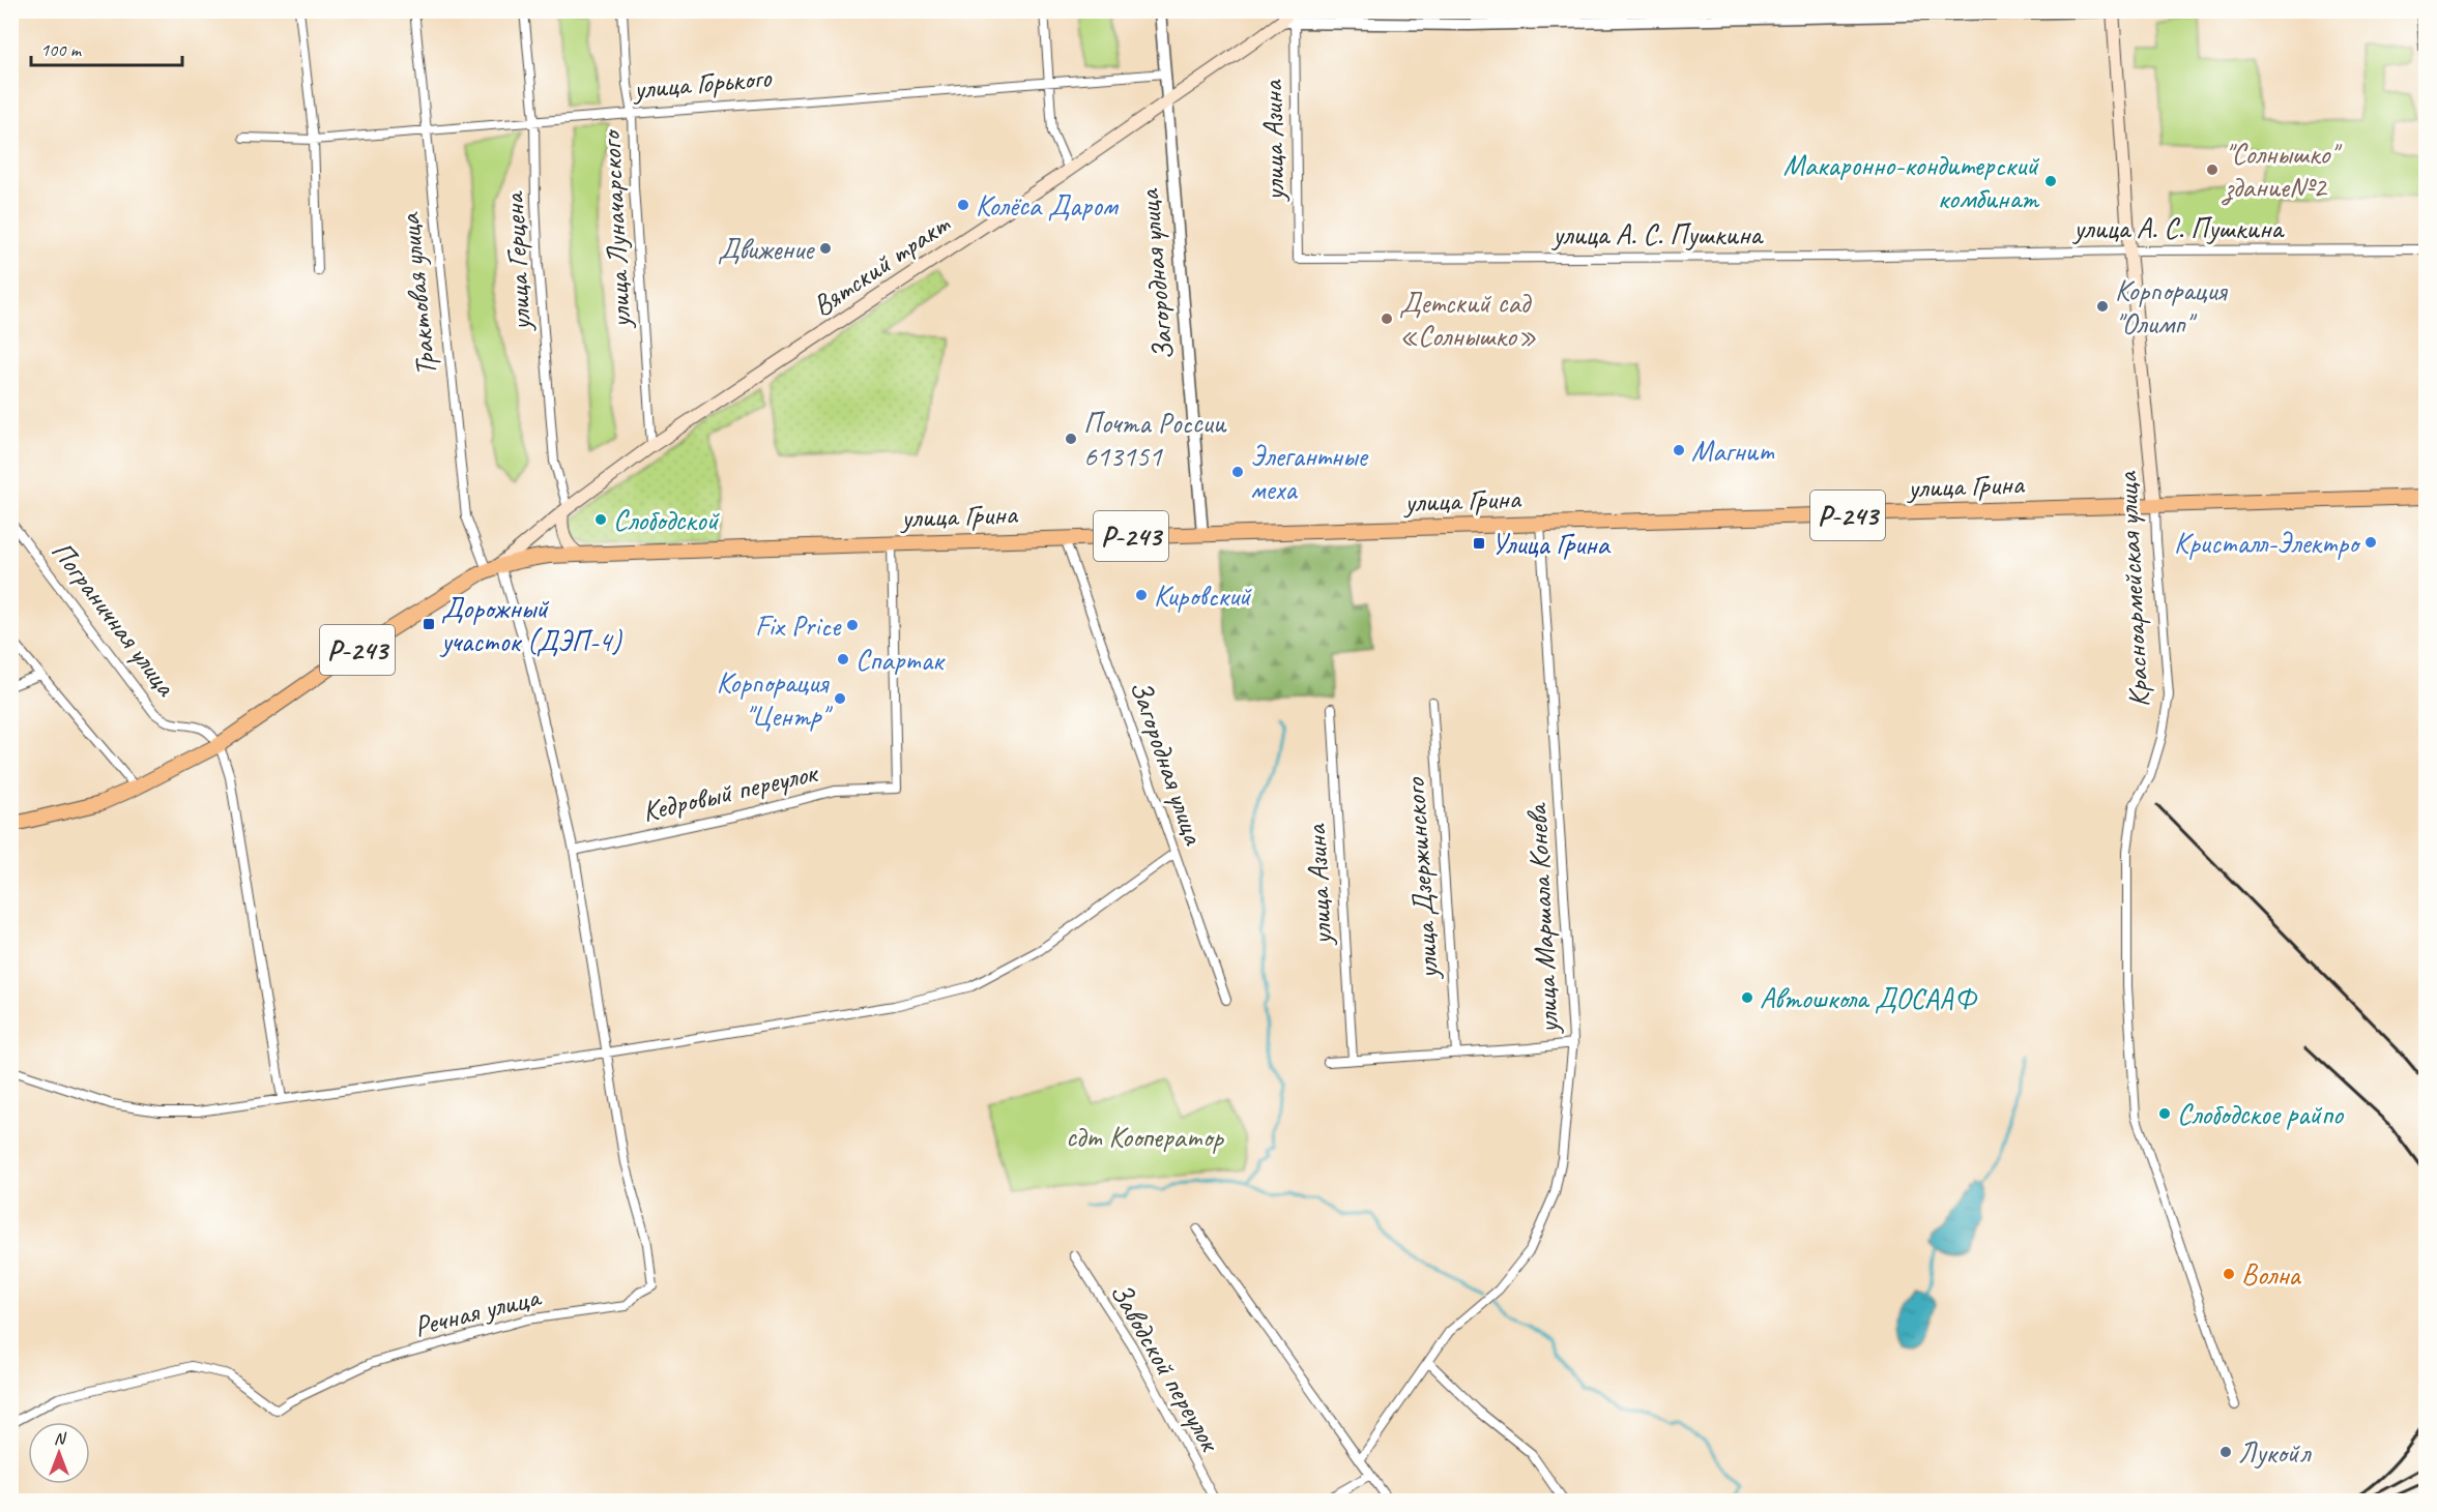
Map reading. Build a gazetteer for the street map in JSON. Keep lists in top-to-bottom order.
{
  "streets": {
    "highway": ["улица Грина", "Р-243"],
    "main road": ["Вятский тракт", "Красноармейская улица"],
    "street": [
      "улица Горького",
      "улица Азина",
      "улица А. С. Пушкина",
      "улица Луначарского",
      "улица Герцена",
      "Загородная улица",
      "Трактовая улица",
      "Пограничная улица",
      "Кедровый переулок",
      "улица Дзержинского",
      "улица Маршала Конева",
      "Речная улица",
      "Заводской переулок"
    ]
  },
  "crossings": [
    ["улица Горького", "улица Луначарского"],
    ["улица Горького", "улица Герцена"],
    ["улица Горького", "Загородная улица"],
    ["улица Горького", "Трактовая улица"],
    ["улица Азина", "улица А. С. Пушкина"],
    ["улица Азина", "Вятский тракт"],
    ["улица А. С. Пушкина", "Красноармейская улица"],
    ["улица Луначарского", "Вятский тракт"],
    ["улица Герцена", "Вятский тракт"],
    ["Вятский тракт", "Загородная улица"],
    ["Вятский тракт", "Трактовая улица"],
    ["Вятский тракт", "улица Грина"],
    ["Вятский тракт", "Р-243"],
    ["Загородная улица", "улица Грина"],
    ["Трактовая улица", "улица Грина"],
    ["Трактовая улица", "Р-243"],
    ["улица Грина", "Р-243"],
    ["улица Грина", "Красноармейская улица"],
    ["улица Грина", "Кедровый переулок"],
    ["улица Грина", "улица Маршала Конева"],
    ["Р-243", "Пограничная улица"]
  ],
  "parks": ["сдт Кооператор"],
  "places": {
    "other": [
      "\"Солнышко\" здание№2",
      "Макаронно-кондитерский комбинат",
      "Колёса Даром",
      "Движение",
      "Корпорация \"Олимп\"",
      "Детский сад «Солнышко»",
      "Почта России 613151",
      "Магнит",
      "Элегантные меха",
      "Слободской",
      "Кристалл-Электро",
      "Кировский",
      "Fix Price",
      "Спартак",
      "Корпорация \"Центр\"",
      "Автошкола ДОСААФ",
      "Слободское райпо",
      "Волна",
      "Лукойл"
    ],
    "transit": ["Улица Грина", "Дорожный участок (ДЭП-4)"]
  },
  "scale_bar": "100 m",
  "north": "top"
}
